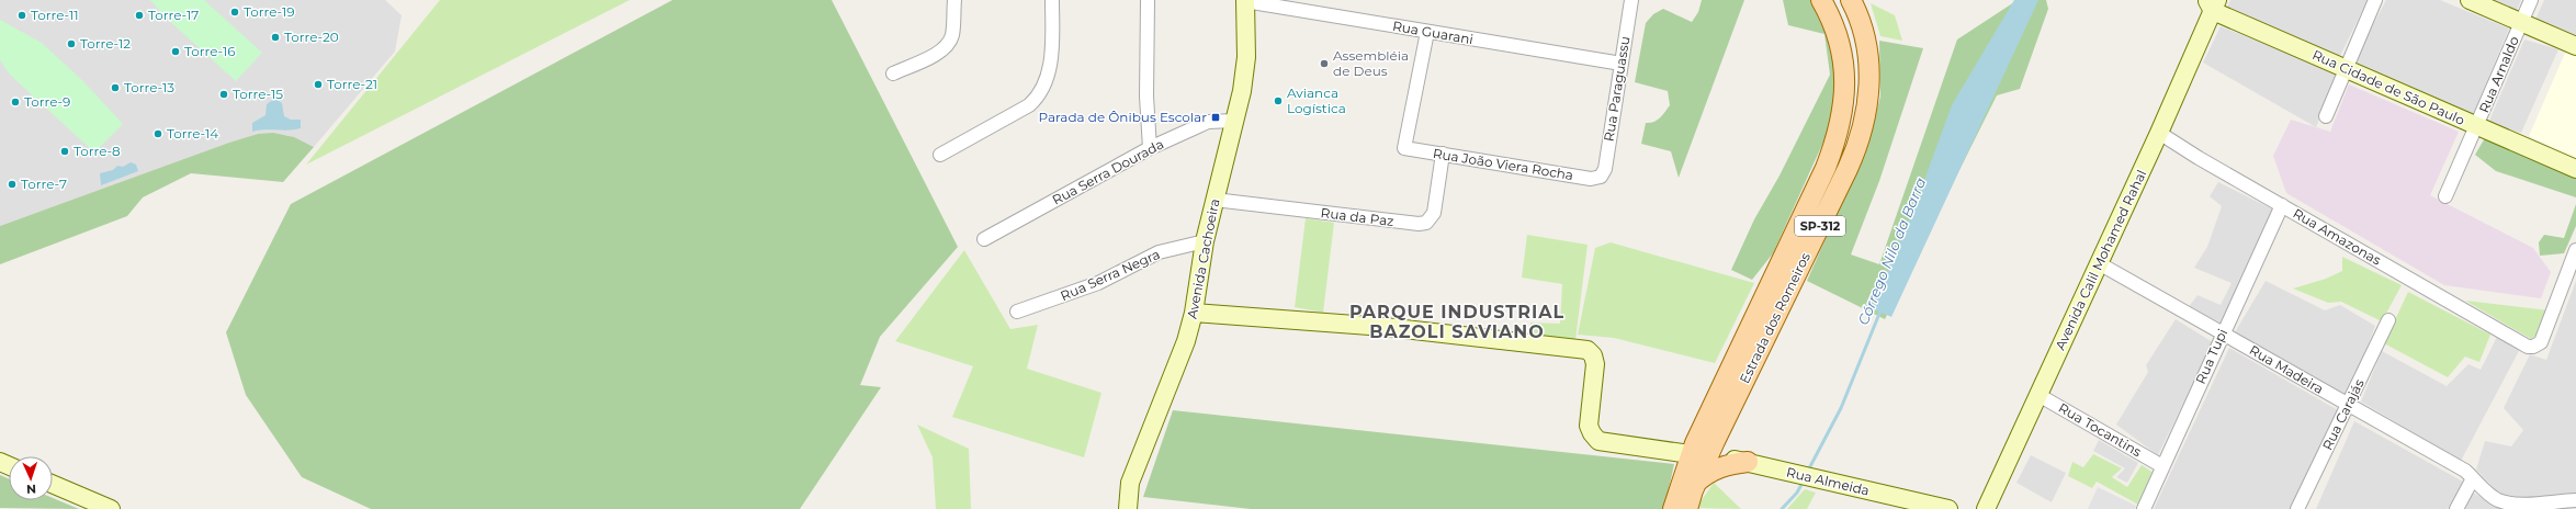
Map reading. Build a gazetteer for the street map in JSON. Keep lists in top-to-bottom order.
{
  "streets": {
    "main road": ["SP-312", "Estrada dos Romeiros"],
    "street": [
      "Rua Guarani",
      "Rua Arnaldo",
      "Rua Cidade de São Paulo",
      "Rua Paraguassu",
      "Rua João Viera Rocha",
      "Rua Serra Dourada",
      "Rua da Paz",
      "Rua Amazonas",
      "Avenida Cachoeira",
      "Avenida Calil Mohamed Rahal",
      "Rua Serra Negra",
      "Rua Tupi",
      "Rua Madeira",
      "Rua Carajás",
      "Rua Tocantins",
      "Rua Almeida"
    ]
  },
  "crossings": [
    ["Rua Guarani", "Rua Paraguassu"],
    ["Rua Guarani", "Rua João Viera Rocha"],
    ["Rua Guarani", "Avenida Cachoeira"],
    ["Rua Arnaldo", "Rua Cidade de São Paulo"],
    ["Rua Cidade de São Paulo", "Avenida Calil Mohamed Rahal"],
    ["Rua Paraguassu", "Rua João Viera Rocha"],
    ["Rua João Viera Rocha", "Rua da Paz"],
    ["Rua Serra Dourada", "Avenida Cachoeira"],
    ["Rua da Paz", "Avenida Cachoeira"],
    ["Rua Amazonas", "Avenida Calil Mohamed Rahal"],
    ["Rua Amazonas", "Rua Tupi"],
    ["Avenida Cachoeira", "Rua Serra Negra"],
    ["Avenida Calil Mohamed Rahal", "Rua Madeira"],
    ["Avenida Calil Mohamed Rahal", "Rua Tocantins"],
    ["Rua Tupi", "Rua Madeira"],
    ["Rua Tupi", "Rua Tocantins"],
    ["Rua Madeira", "Rua Carajás"]
  ],
  "districts": ["PARQUE INDUSTRIAL BAZOLI SAVIANO"],
  "water": ["Córrego Nilo da Barra"],
  "places": {
    "other": [
      "Torre-19",
      "Torre-11",
      "Torre-17",
      "Torre-20",
      "Torre-12",
      "Torre-16",
      "Assembléia de Deus",
      "Torre-21",
      "Torre-13",
      "Torre-15",
      "Avianca Logística",
      "Torre-9",
      "Torre-14",
      "Torre-8",
      "Torre-7"
    ],
    "transit": ["Parada de Ônibus Escolar"]
  },
  "north": "bottom"
}
